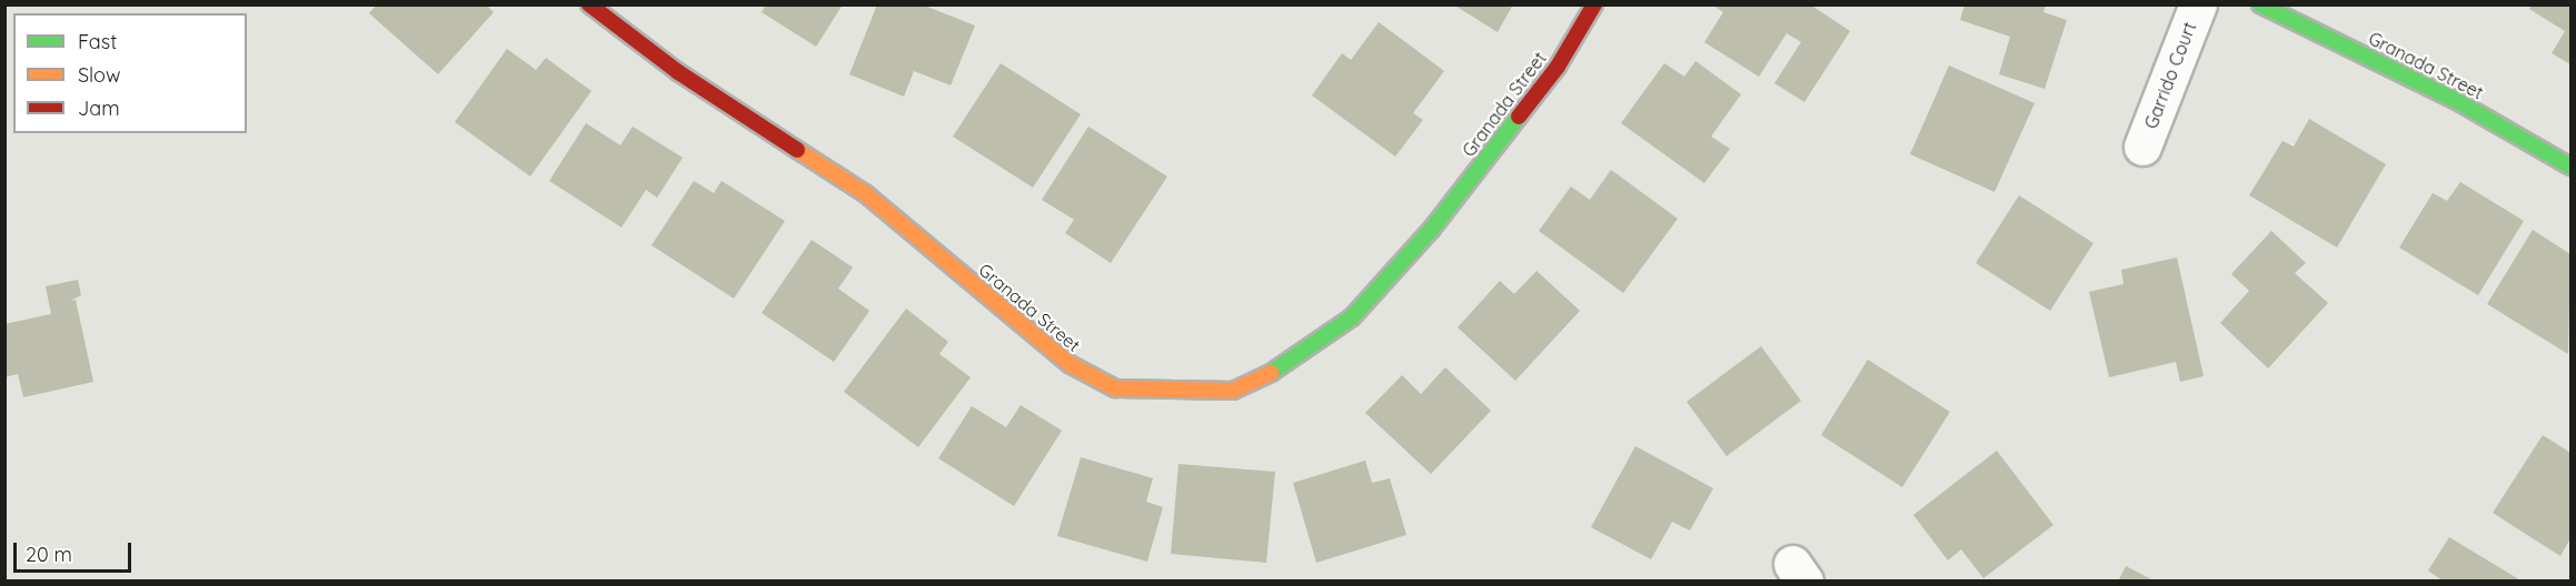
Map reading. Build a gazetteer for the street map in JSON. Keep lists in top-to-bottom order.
{
  "streets": {
    "street": ["Granada Street", "Garrido Court"]
  },
  "legend": ["Fast", "Slow", "Jam"],
  "scale_bar": "20 m"
}
